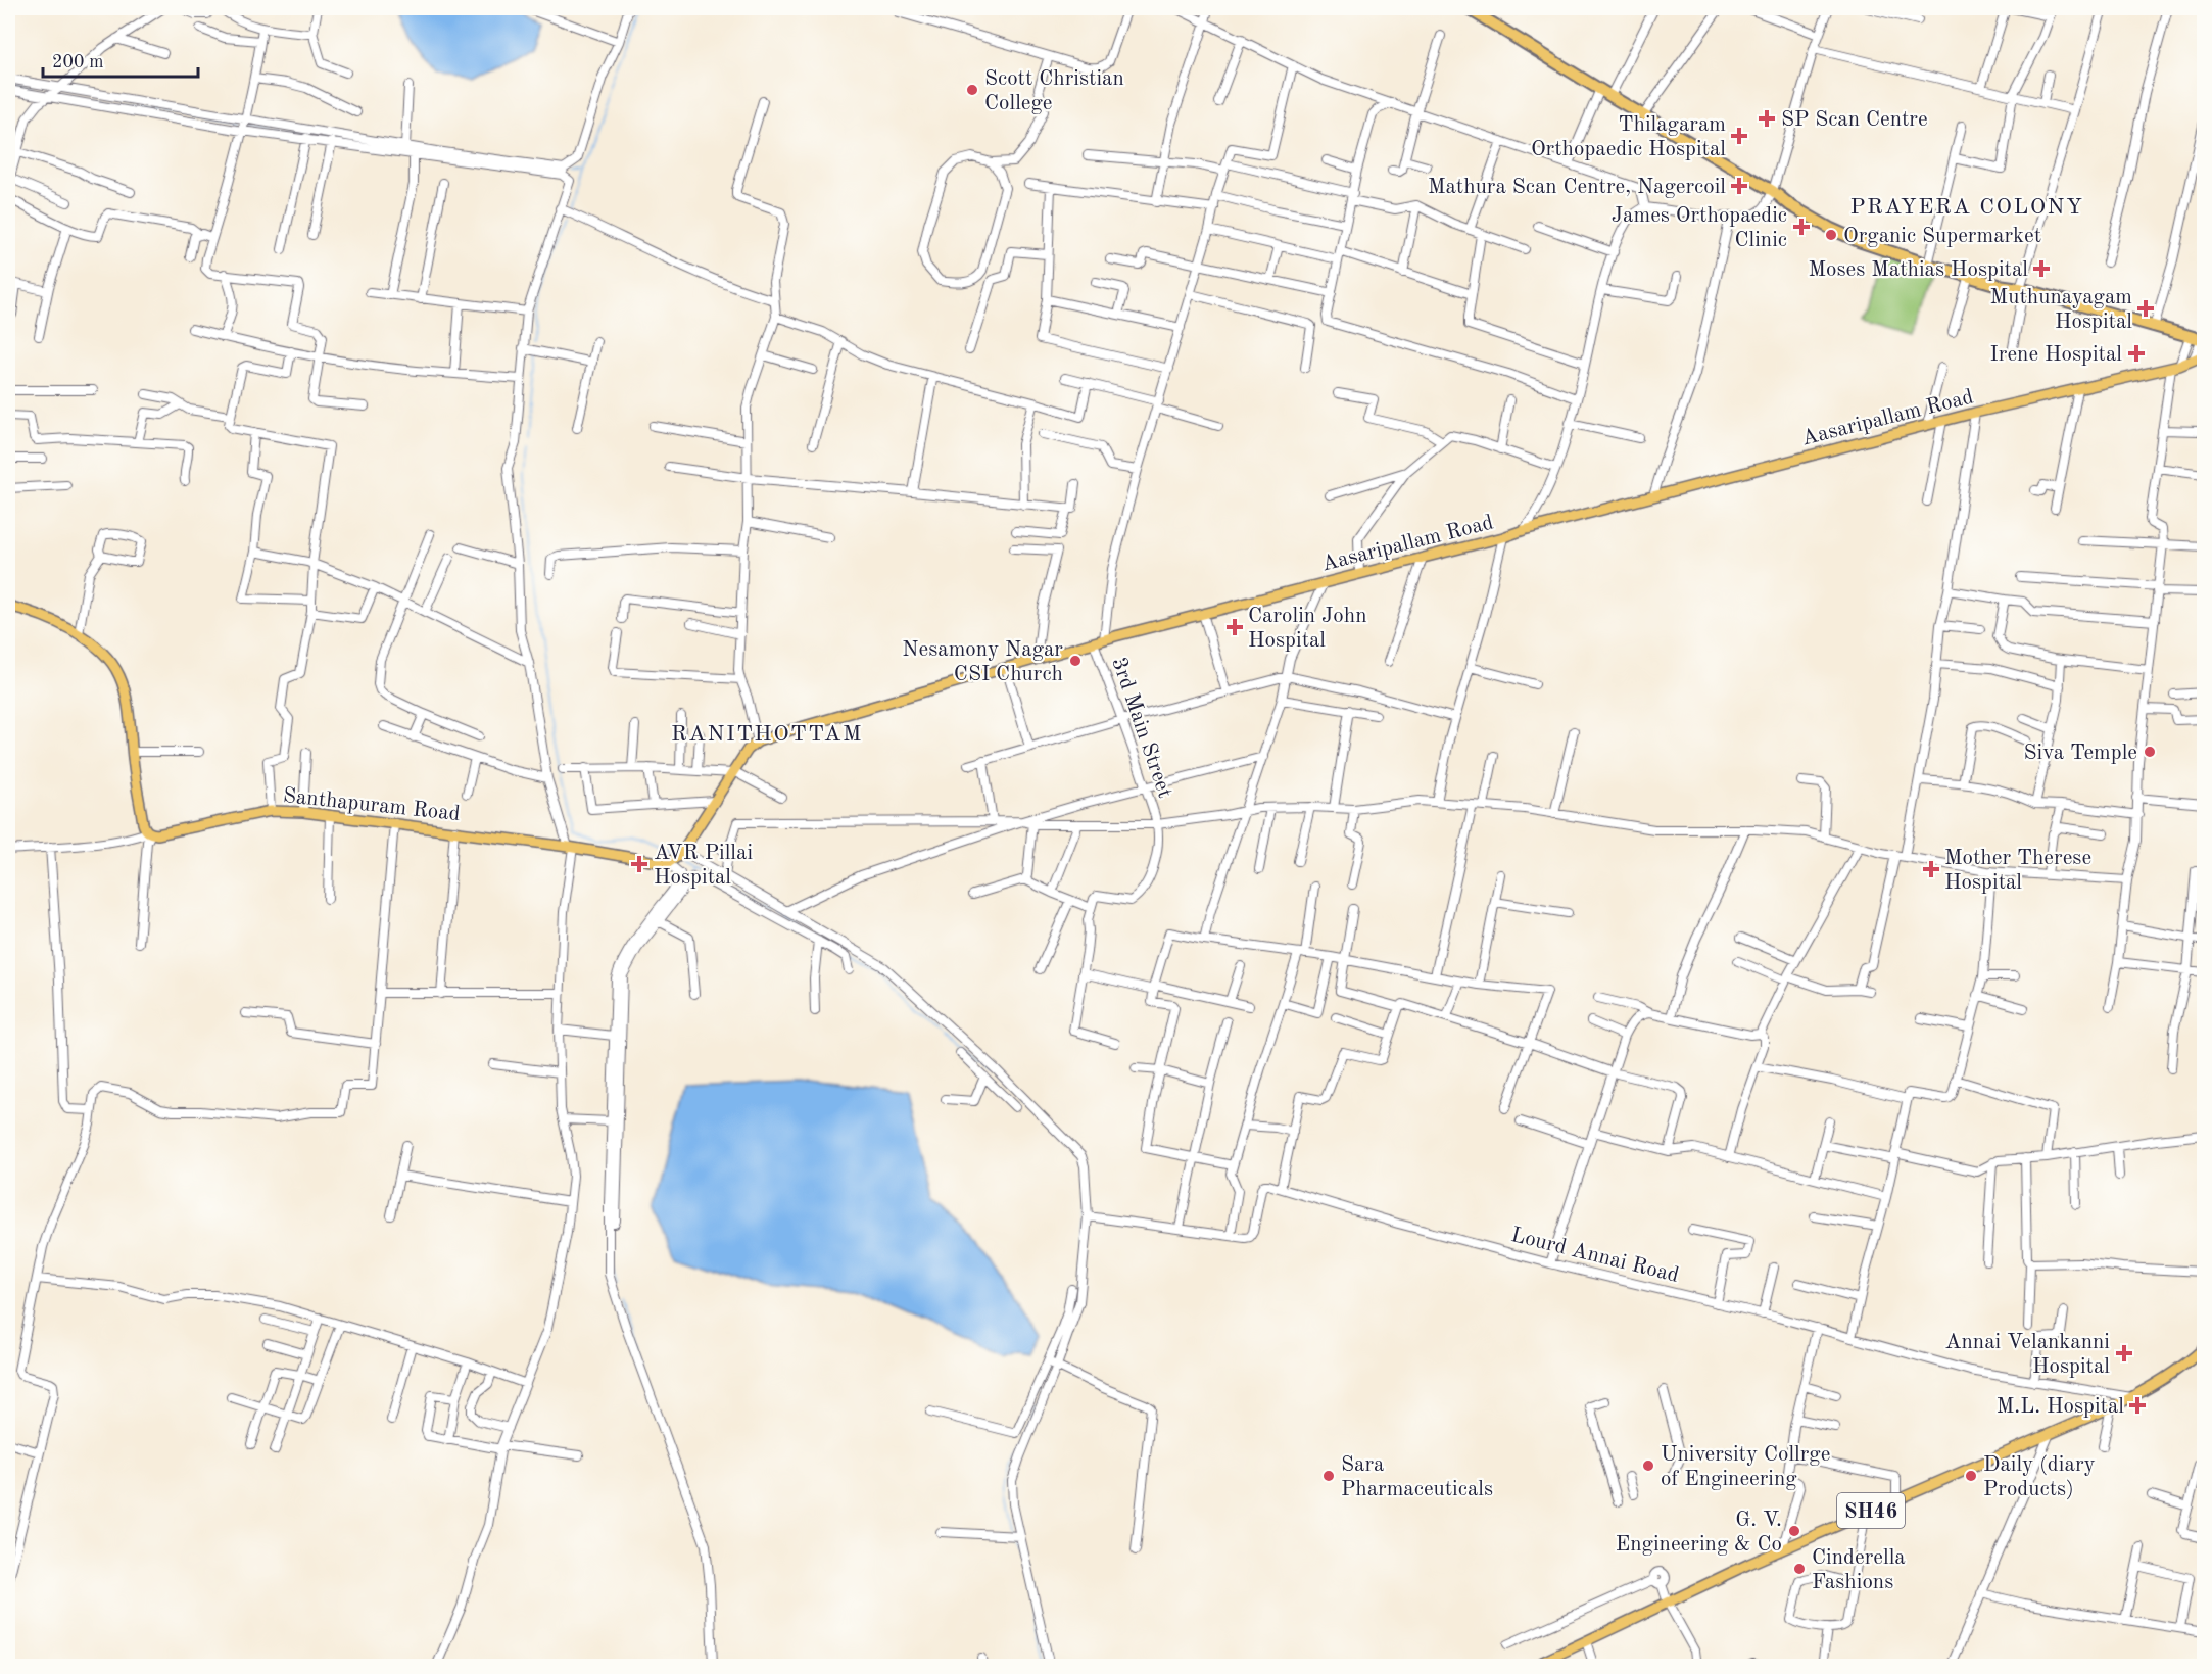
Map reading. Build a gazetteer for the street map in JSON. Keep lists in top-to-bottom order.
{
  "streets": {
    "main road": ["Aasaripallam Road", "Santhapuram Road", "SH46"],
    "street": ["3rd Main Street", "Lourd Annai Road"]
  },
  "crossings": [
    ["Aasaripallam Road", "3rd Main Street"],
    ["Aasaripallam Road", "Santhapuram Road"],
    ["Lourd Annai Road", "SH46"]
  ],
  "districts": ["PRAYERA COLONY", "RANITHOTTAM"],
  "places": {
    "other": [
      "Scott Christian College",
      "Organic Supermarket",
      "Nesamony Nagar CSI Church",
      "Siva Temple",
      "University Collrge of Engineering",
      "Sara Pharmaceuticals",
      "Daily (diary Products)",
      "G. V. Engineering & Co",
      "Cinderella Fashions"
    ],
    "health": [
      "SP Scan Centre",
      "Thilagaram Orthopaedic Hospital",
      "Mathura Scan Centre, Nagercoil",
      "James Orthopaedic Clinic",
      "Moses Mathias Hospital",
      "Muthunayagam Hospital",
      "Irene Hospital",
      "Carolin John Hospital",
      "AVR Pillai Hospital",
      "Mother Therese Hospital",
      "Annai Velankanni Hospital",
      "M.L. Hospital"
    ]
  },
  "scale_bar": "200 m"
}
